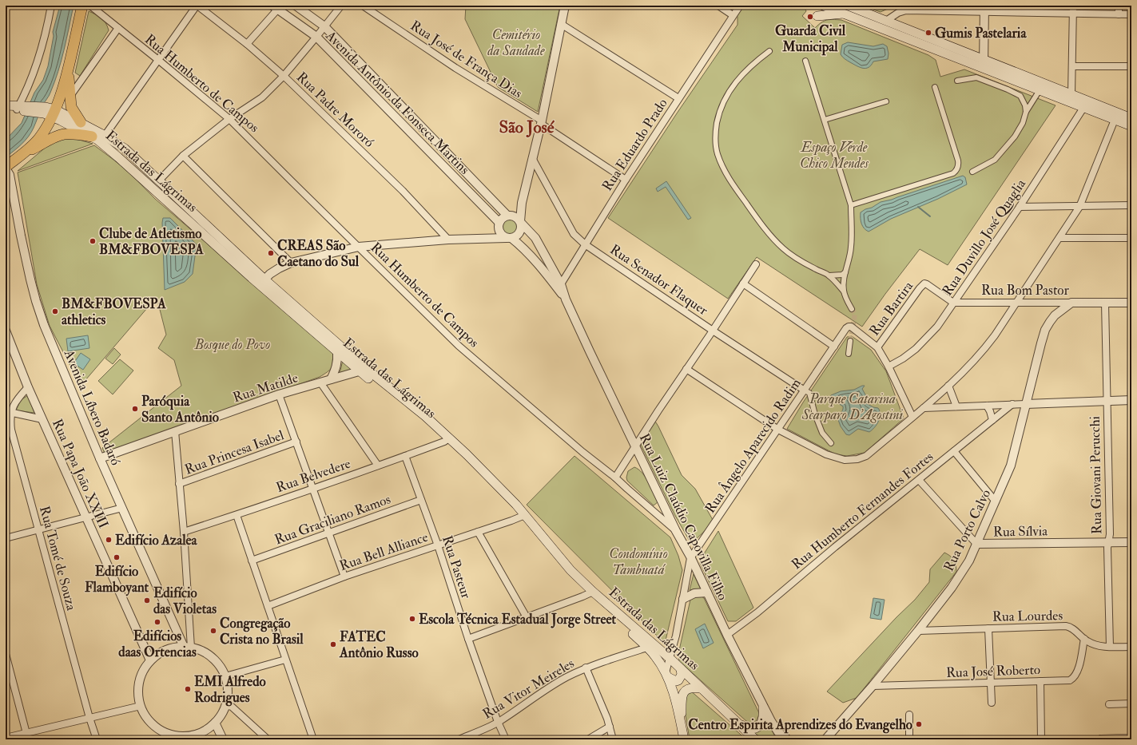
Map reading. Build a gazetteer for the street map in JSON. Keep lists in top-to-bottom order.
{
  "streets": {
    "main road": ["Estrada das Lágrimas"],
    "street": [
      "Rua José de França Dias",
      "Rua Humberto de Campos",
      "Avenida Antônio da Fonseca Martins",
      "Rua Padre Mororó",
      "Rua Eduardo Prado",
      "Rua Duvillo José Quaglia",
      "Rua Senador Flaquer",
      "Rua Bom Pastor",
      "Rua Bartira",
      "Rua Matilde",
      "Avenida Líbero Badaró",
      "Rua Ângelo Aparecido Radim",
      "Rua Princesa Isabel",
      "Rua Papa João XXIII",
      "Rua Belvedere",
      "Rua Giovani Perucchi",
      "Rua Humberto Fernandes Fortes",
      "Rua Luiz Claúdio Capovilla Filho",
      "Rua Graciliano Ramos",
      "Rua Porto Calvo",
      "Rua Sílvia",
      "Rua Bell Alliance",
      "Rua Tomé de Souza",
      "Rua Pasteur",
      "Rua Lourdes",
      "Rua José Roberto",
      "Rua Vitor Meireles"
    ]
  },
  "crossings": [
    ["Rua José de França Dias", "Rua Eduardo Prado"],
    ["Rua Humberto de Campos", "Rua Luiz Claúdio Capovilla Filho"],
    ["Avenida Antônio da Fonseca Martins", "Rua Luiz Claúdio Capovilla Filho"],
    ["Rua Eduardo Prado", "Rua Senador Flaquer"],
    ["Rua Eduardo Prado", "Rua Luiz Claúdio Capovilla Filho"],
    ["Estrada das Lágrimas", "Rua Matilde"],
    ["Estrada das Lágrimas", "Rua Ângelo Aparecido Radim"],
    ["Estrada das Lágrimas", "Rua Belvedere"],
    ["Estrada das Lágrimas", "Rua Bell Alliance"],
    ["Estrada das Lágrimas", "Rua Vitor Meireles"],
    ["Rua Duvillo José Quaglia", "Rua Bom Pastor"],
    ["Rua Duvillo José Quaglia", "Rua Bartira"],
    ["Rua Senador Flaquer", "Rua Ângelo Aparecido Radim"],
    ["Rua Bom Pastor", "Rua Bartira"],
    ["Rua Bom Pastor", "Rua Giovani Perucchi"],
    ["Rua Bom Pastor", "Rua Porto Calvo"],
    ["Rua Bartira", "Rua Ângelo Aparecido Radim"],
    ["Rua Matilde", "Avenida Líbero Badaró"],
    ["Avenida Líbero Badaró", "Rua Papa João XXIII"],
    ["Rua Ângelo Aparecido Radim", "Rua Luiz Claúdio Capovilla Filho"],
    ["Rua Papa João XXIII", "Rua Tomé de Souza"],
    ["Rua Belvedere", "Rua Pasteur"],
    ["Rua Giovani Perucchi", "Rua Sílvia"],
    ["Rua Giovani Perucchi", "Rua Lourdes"],
    ["Rua Humberto Fernandes Fortes", "Rua Luiz Claúdio Capovilla Filho"],
    ["Rua Humberto Fernandes Fortes", "Rua Sílvia"],
    ["Rua Graciliano Ramos", "Rua Pasteur"],
    ["Rua Porto Calvo", "Rua Sílvia"],
    ["Rua Porto Calvo", "Rua Lourdes"],
    ["Rua Porto Calvo", "Rua José Roberto"],
    ["Rua Bell Alliance", "Rua Pasteur"],
    ["Rua Pasteur", "Rua Vitor Meireles"],
    ["Rua Lourdes", "Rua José Roberto"]
  ],
  "districts": ["São José"],
  "parks": [
    "Cemitério da Saudade",
    "Espaço Verde Chico Mendes",
    "Bosque do Povo",
    "Parque Catarina Scarparo D'Agostini",
    "Condomínio Tambuatá"
  ],
  "places": [
    "Guarda Civil Municipal",
    "Gumis Pastelaria",
    "Clube de Atletismo BM&FBOVESPA",
    "CREAS São Caetano do Sul",
    "BM&FBOVESPA athletics",
    "Paróquia Santo Antônio",
    "Edifício Azalea",
    "Edifício Flamboyant",
    "Edifício das Violetas",
    "Escola Técnica Estadual Jorge Street",
    "Edifícios daas Ortencias",
    "Congregação Crista no Brasil",
    "FATEC Antônio Russo",
    "EMI Alfredo Rodrigues",
    "Centro Espirita Aprendizes do Evangelho"
  ]
}
